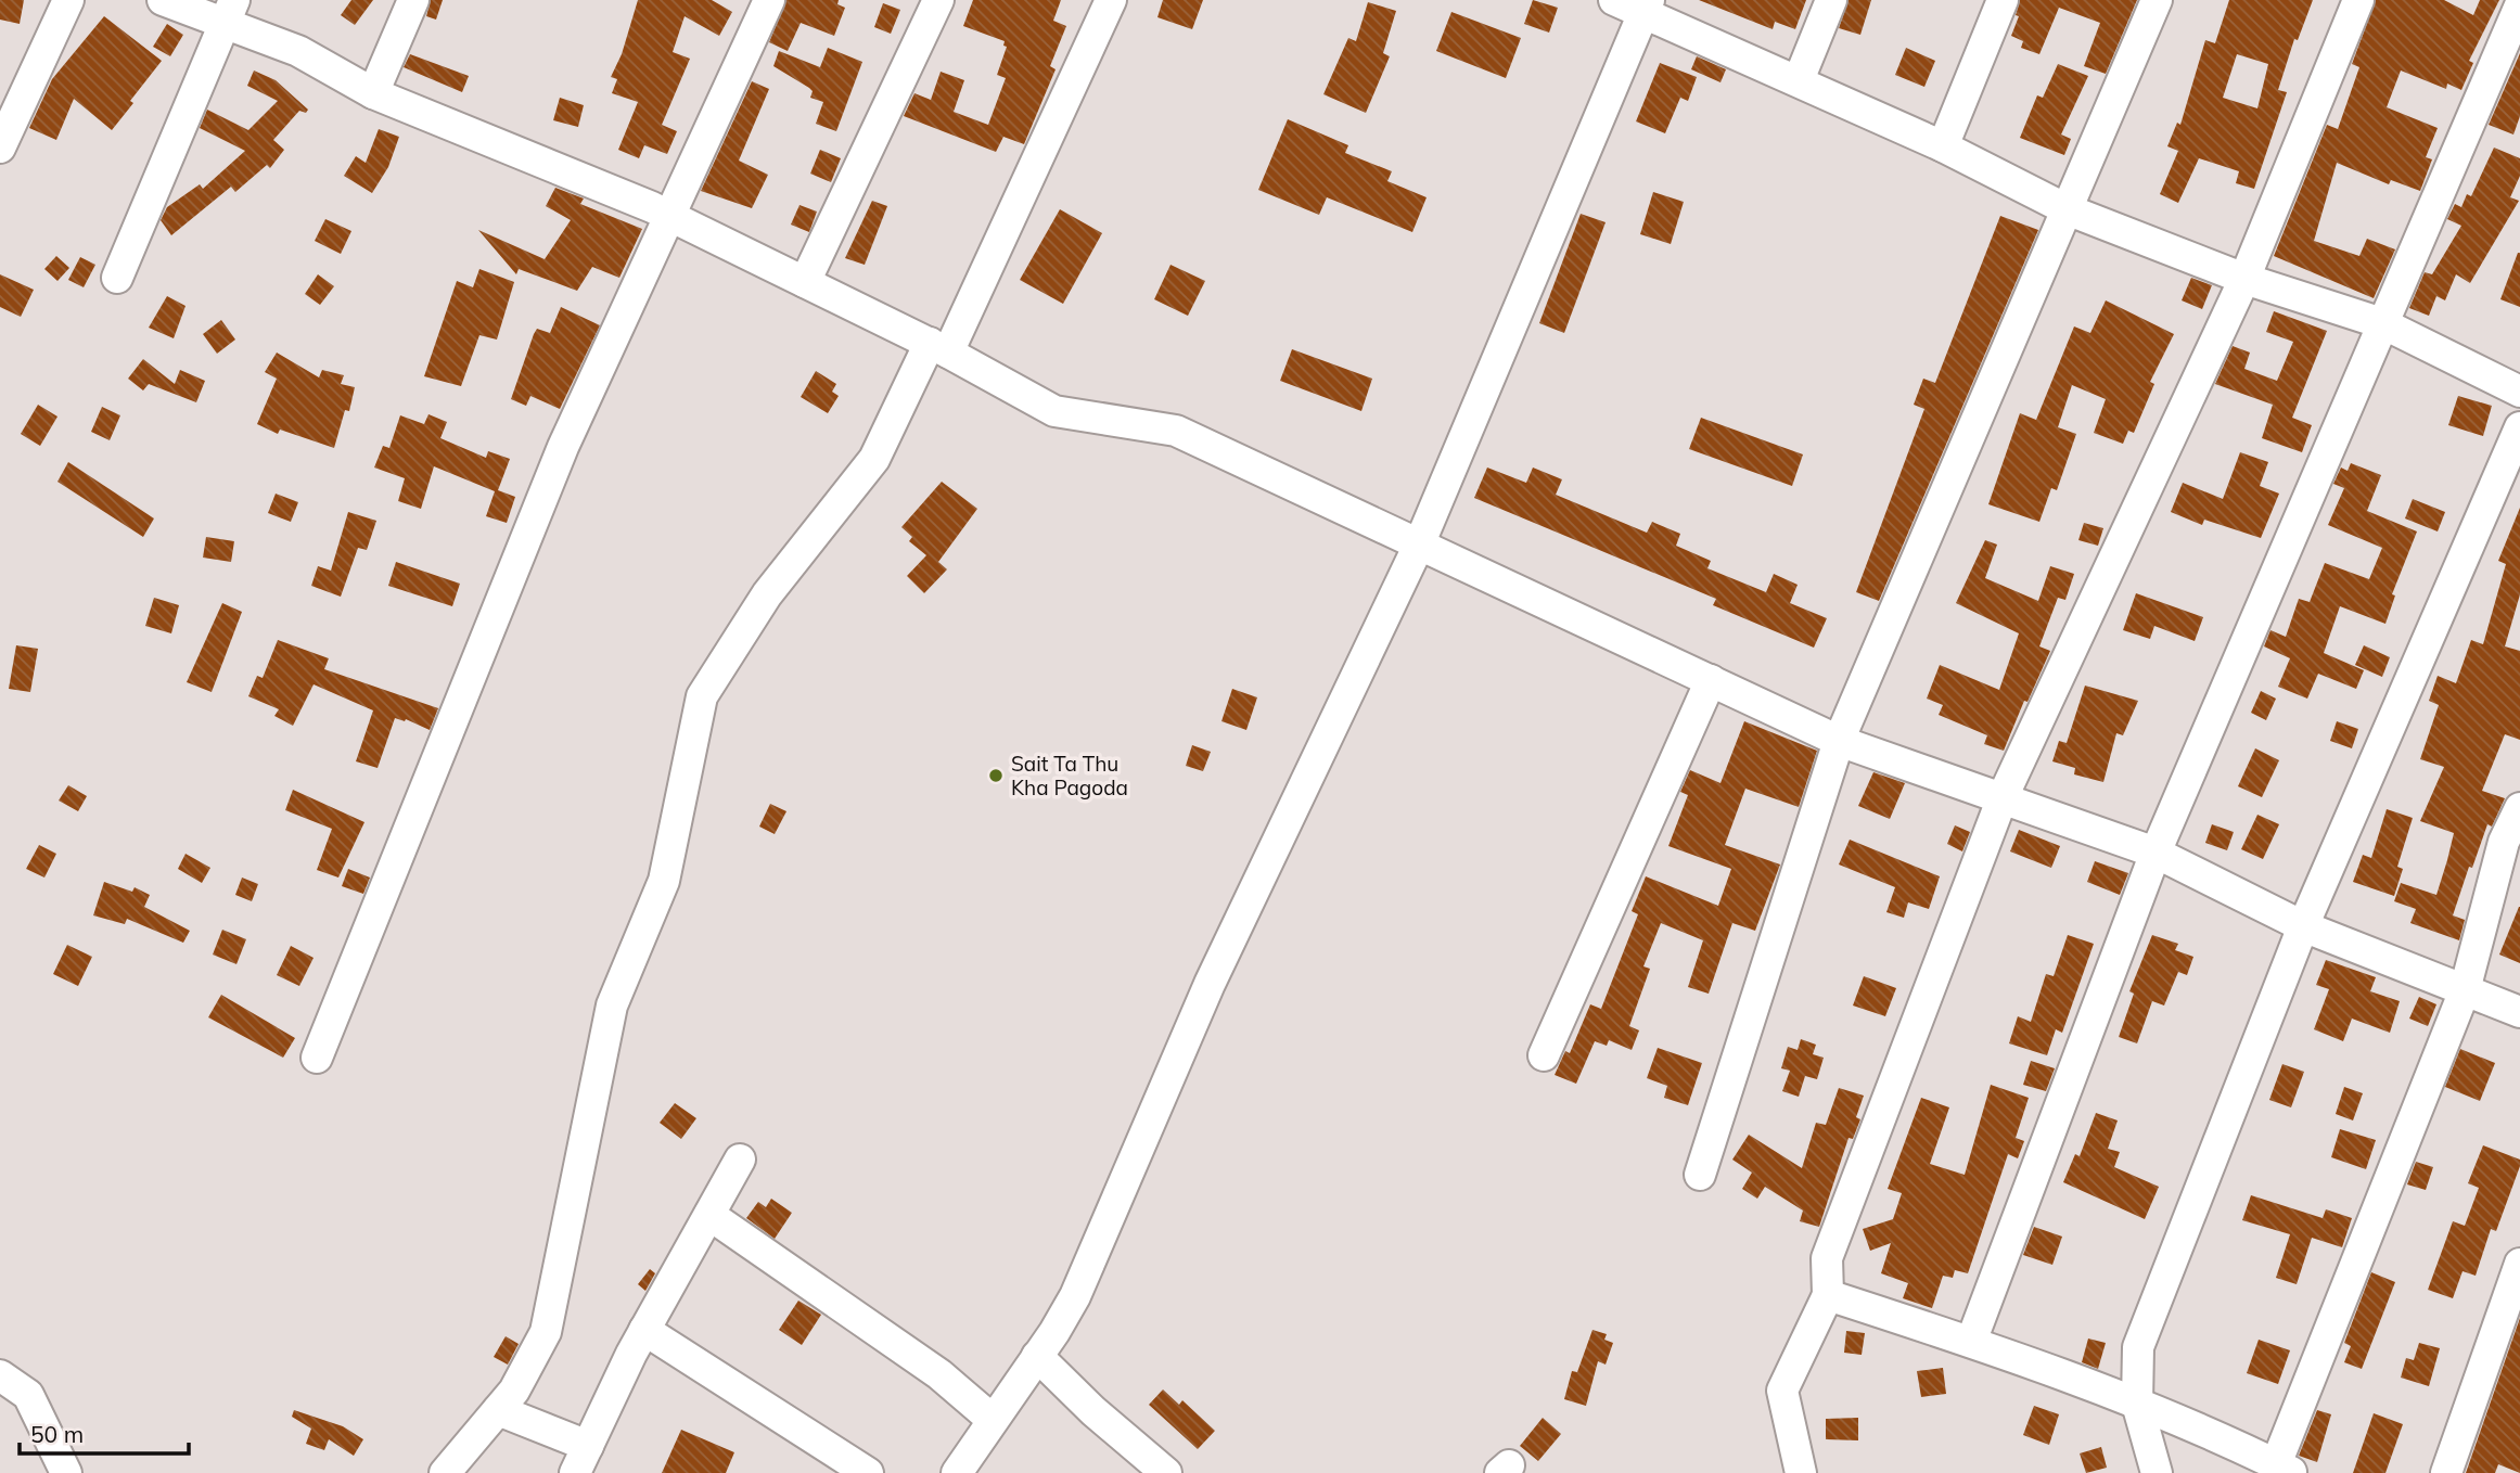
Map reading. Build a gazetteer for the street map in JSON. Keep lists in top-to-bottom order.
{
  "places": ["Sait Ta Thu Kha Pagoda"],
  "scale_bar": "50 m"
}
